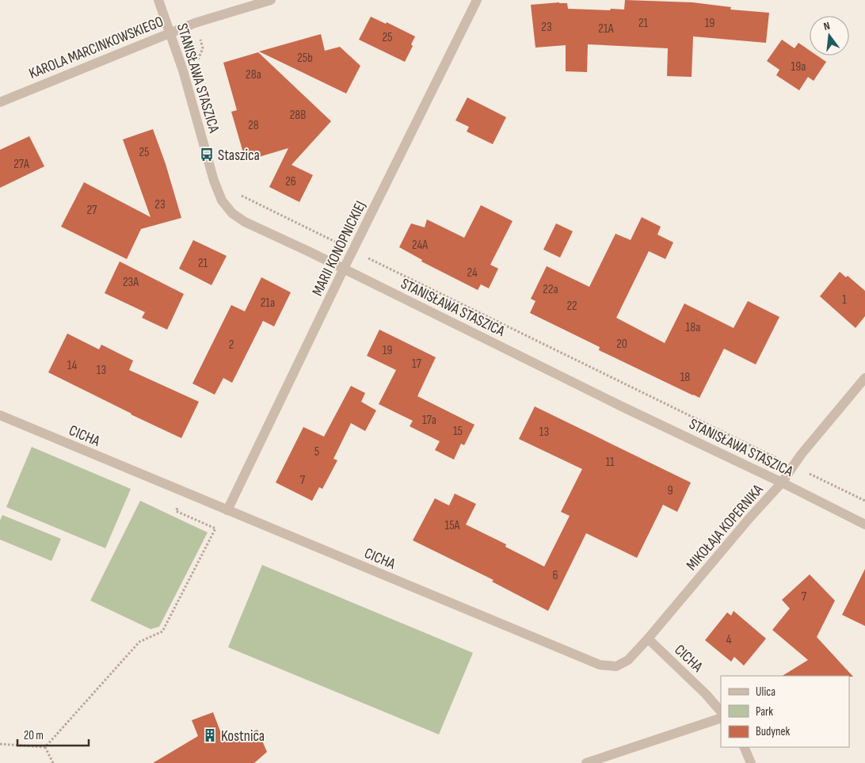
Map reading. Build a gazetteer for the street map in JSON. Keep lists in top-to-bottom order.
{
  "streets": {
    "street": [
      "KAROLA MARCINKOWSKIEGO",
      "STANISŁAWA STASZICA",
      "MARII KONOPNICKIEJ",
      "CICHA",
      "MIKOŁAJA KOPERNIKA"
    ]
  },
  "crossings": [
    ["KAROLA MARCINKOWSKIEGO", "STANISŁAWA STASZICA"],
    ["STANISŁAWA STASZICA", "MARII KONOPNICKIEJ"],
    ["STANISŁAWA STASZICA", "MIKOŁAJA KOPERNIKA"],
    ["MARII KONOPNICKIEJ", "CICHA"],
    ["CICHA", "MIKOŁAJA KOPERNIKA"]
  ],
  "places": {
    "bus stop": ["Staszica"],
    "building": ["Kostnica"]
  },
  "house_numbers": [
    "21",
    "19",
    "23",
    "21A",
    "25",
    "25b",
    "19a",
    "28a",
    "28B",
    "28",
    "25",
    "27A",
    "26",
    "23",
    "27",
    "24A",
    "21",
    "24",
    "23A",
    "22a",
    "1",
    "21a",
    "22",
    "18a",
    "20",
    "2",
    "19",
    "17",
    "14",
    "13",
    "18",
    "17a",
    "15",
    "13",
    "5",
    "11",
    "7",
    "9",
    "15A",
    "6",
    "7",
    "4"
  ],
  "legend": ["Ulica", "Park", "Budynek"],
  "scale_bar": "20 m",
  "north": "top"
}
